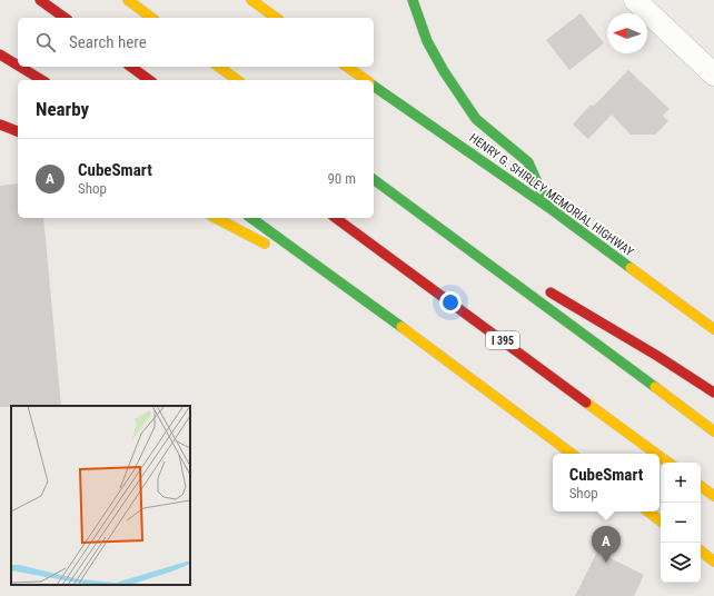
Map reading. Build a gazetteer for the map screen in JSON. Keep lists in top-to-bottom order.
{
  "streets": {
    "highway": ["HENRY G. SHIRLEY MEMORIAL HIGHWAY", "I 395"]
  },
  "north": "left",
  "page": {
    "search": "Search here",
    "heading": "Nearby",
    "list": [
      {
        "mark": "A",
        "name": "CubeSmart",
        "note": "Shop",
        "value": "90 m"
      }
    ],
    "popup": ["CubeSmart", "Shop"],
    "map_buttons": ["+", "−"],
    "pins": "A"
  }
}
